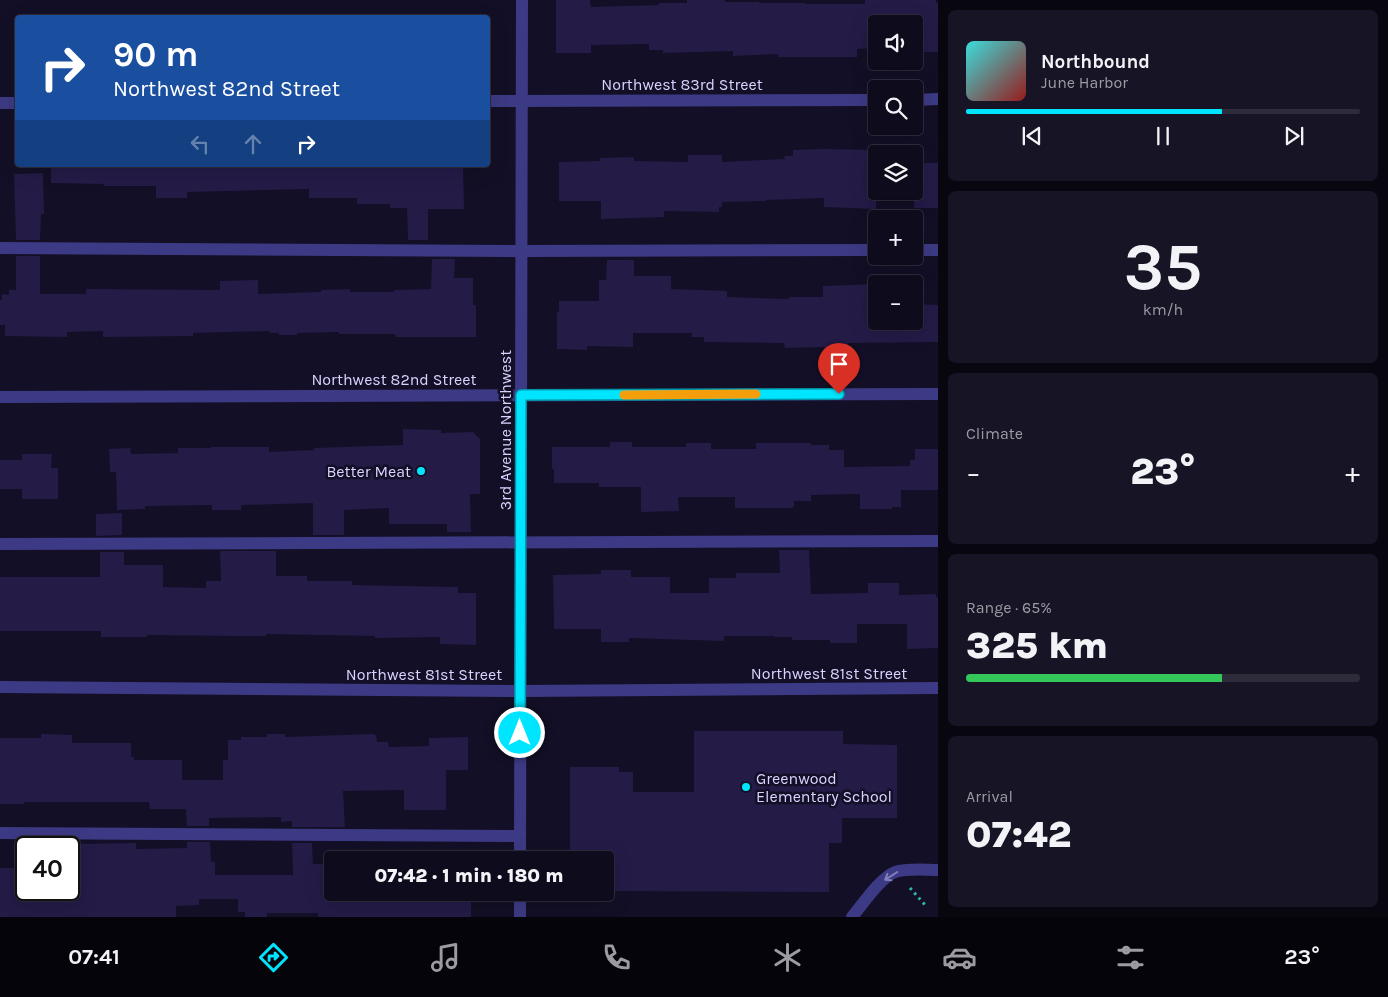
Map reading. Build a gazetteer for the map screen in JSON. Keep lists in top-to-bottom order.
{
  "streets": {
    "street": [
      "Northwest 83rd Street",
      "Northwest 82nd Street",
      "3rd Avenue Northwest",
      "Northwest 81st Street"
    ]
  },
  "crossings": [
    ["Northwest 83rd Street", "3rd Avenue Northwest"],
    ["Northwest 82nd Street", "3rd Avenue Northwest"],
    ["3rd Avenue Northwest", "Northwest 81st Street"]
  ],
  "places": ["Better Meat", "Greenwood Elementary School"],
  "page": {
    "map_buttons": ["+", "−"],
    "turn": ["90 m", "Northwest 82nd Street"],
    "song": ["Northbound", "June Harbor"],
    "tile": [
      ["35", "km/h"],
      "Climate",
      ["Range · 65%", "325 km"],
      ["Arrival", "07:42"]
    ],
    "heat": ["−", "23°", "+"],
    "limit": "40",
    "trip": "07:42 · 1 min · 180 m",
    "tabs": ["07:41", "23°"]
  }
}
